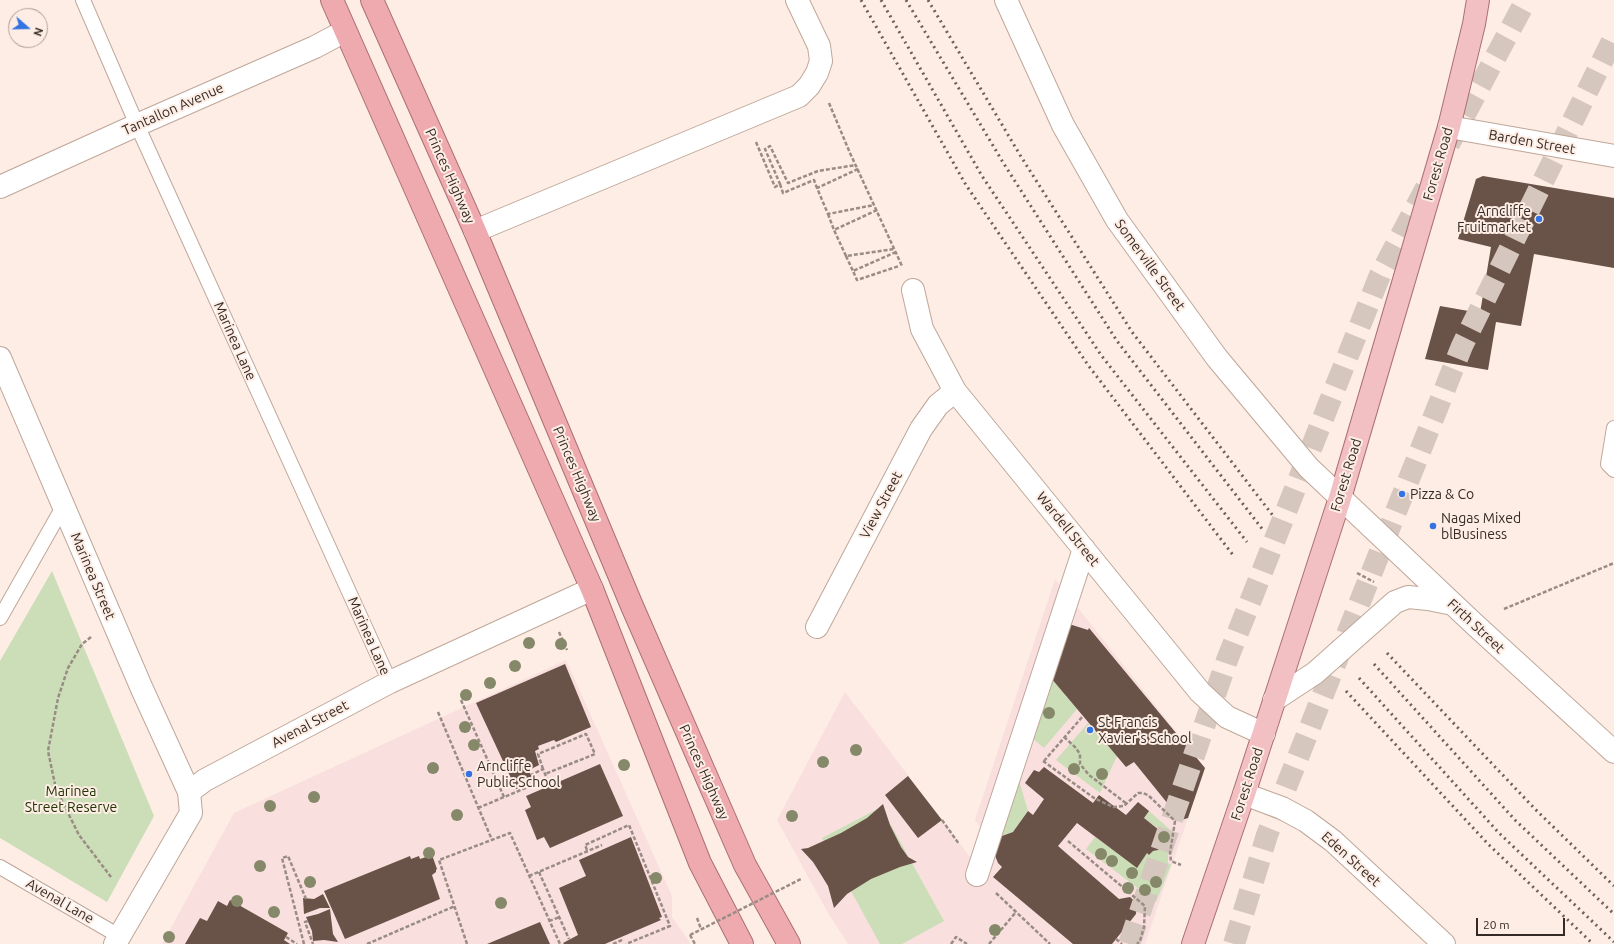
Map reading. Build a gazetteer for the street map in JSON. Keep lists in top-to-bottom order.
{
  "streets": {
    "highway": ["Princes Highway"],
    "main road": ["Forest Road"],
    "street": [
      "Tantallon Avenue",
      "Barden Street",
      "Somerville Street",
      "View Street",
      "Wardell Street",
      "Marinea Street",
      "Firth Street",
      "Avenal Street",
      "Eden Street"
    ],
    "lane": ["Marinea Lane", "Avenal Lane"]
  },
  "crossings": [
    ["Tantallon Avenue", "Marinea Lane"],
    ["Barden Street", "Forest Road"],
    ["Forest Road", "Somerville Street"],
    ["Forest Road", "Wardell Street"],
    ["Forest Road", "Firth Street"],
    ["Forest Road", "Eden Street"],
    ["Somerville Street", "Firth Street"],
    ["Marinea Lane", "Avenal Street"],
    ["View Street", "Wardell Street"],
    ["Marinea Street", "Avenal Street"]
  ],
  "parks": ["Marinea Street Reserve"],
  "places": [
    "Arncliffe Fruitmarket",
    "Pizza & Co",
    "Nagas Mixed blBusiness",
    "St Francis Xavier's School",
    "Arncliffe Public School"
  ],
  "scale_bar": "20 m",
  "north": "right"
}
